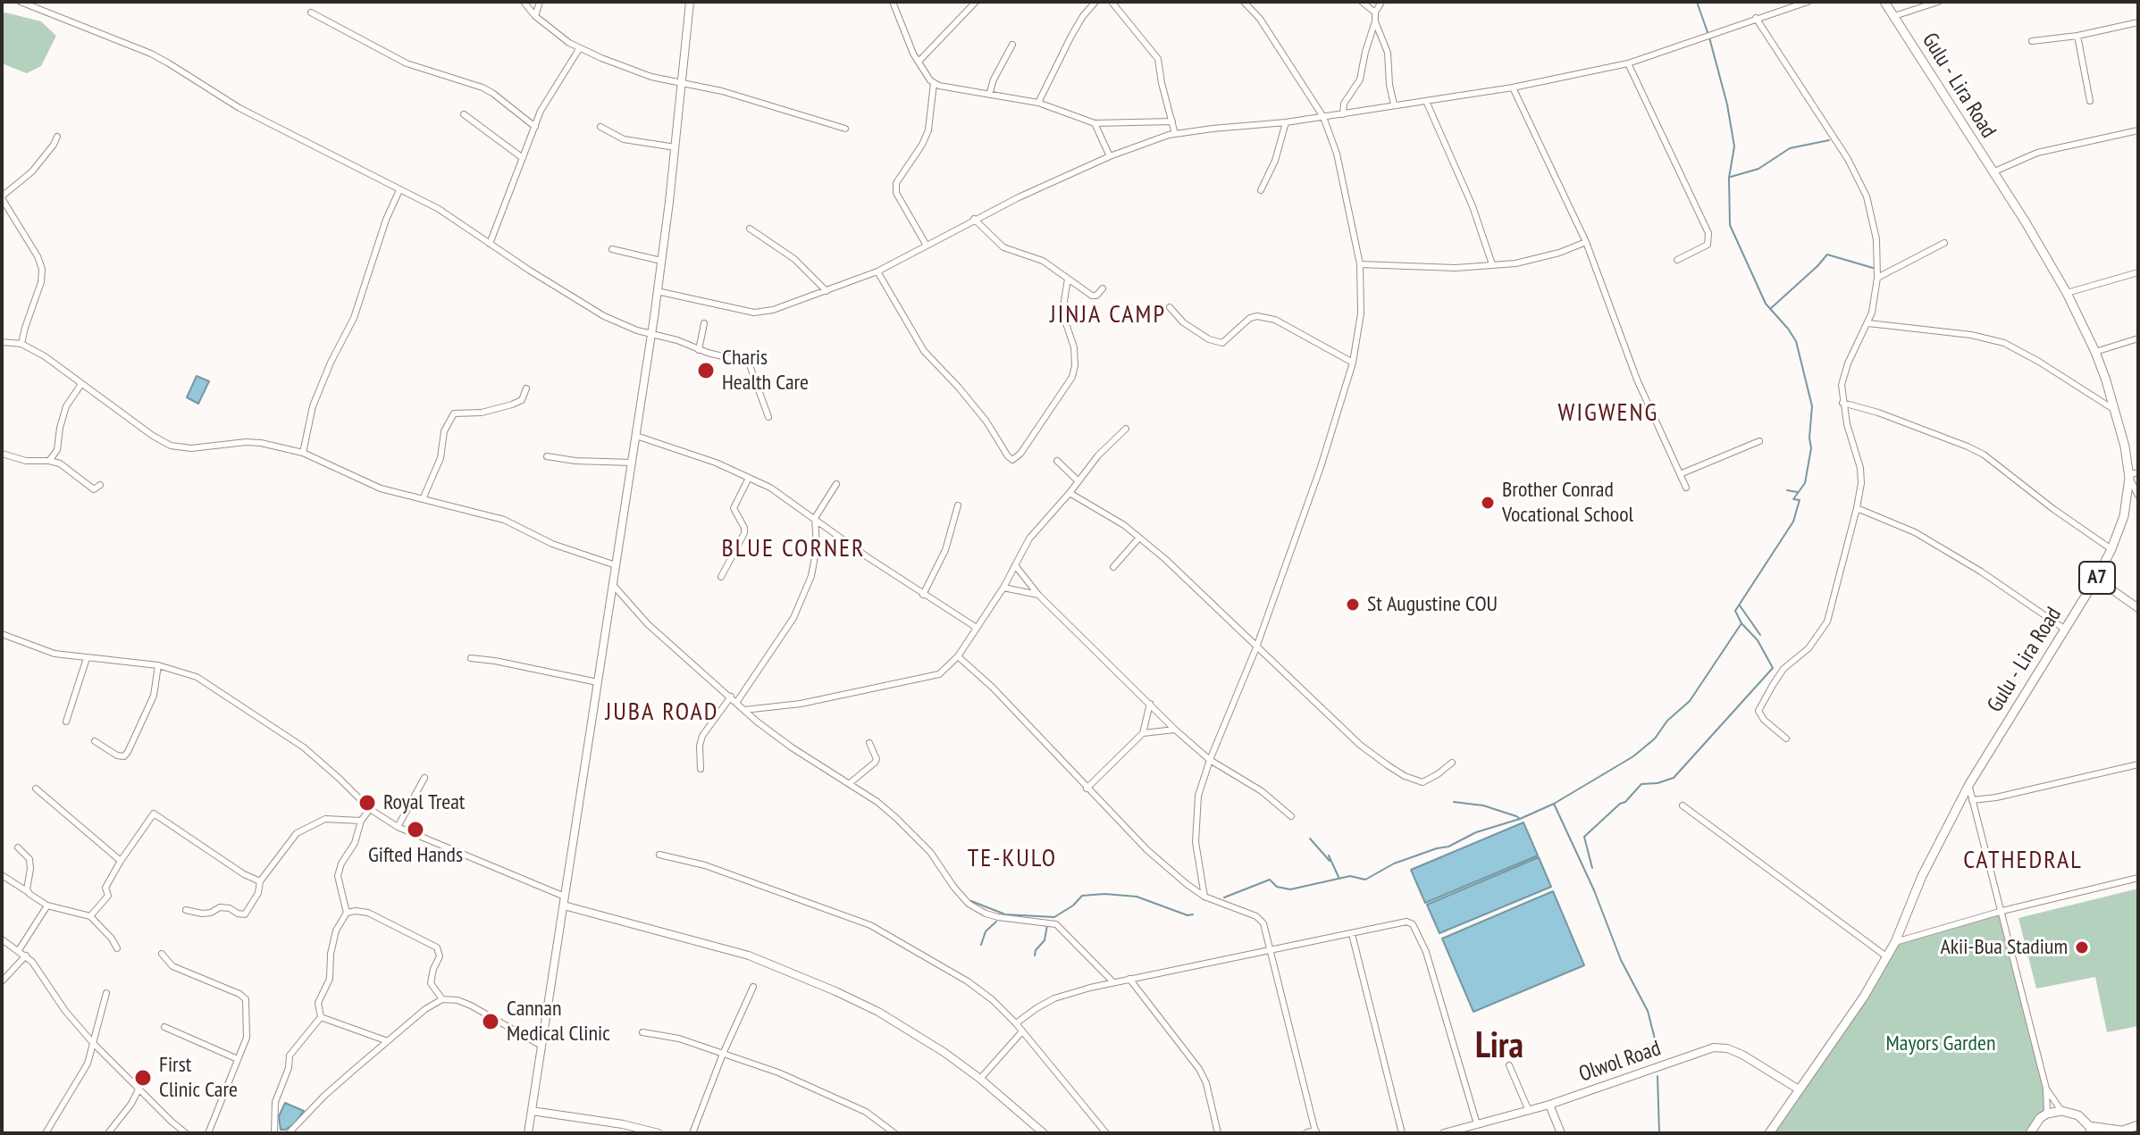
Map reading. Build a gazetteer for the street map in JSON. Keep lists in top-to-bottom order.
{
  "streets": {
    "main road": ["Gulu - Lira Road", "A7"],
    "street": ["Olwol Road"]
  },
  "crossings": [
    ["Gulu - Lira Road", "Olwol Road"]
  ],
  "districts": [
    "JINJA CAMP",
    "WIGWENG",
    "BLUE CORNER",
    "JUBA ROAD",
    "TE-KULO",
    "CATHEDRAL",
    "Lira"
  ],
  "parks": ["Mayors Garden"],
  "places": [
    "Charis Health Care",
    "Brother Conrad Vocational School",
    "St Augustine COU",
    "Royal Treat",
    "Gifted Hands",
    "Akii-Bua Stadium",
    "Cannan Medical Clinic",
    "First Clinic Care"
  ]
}
